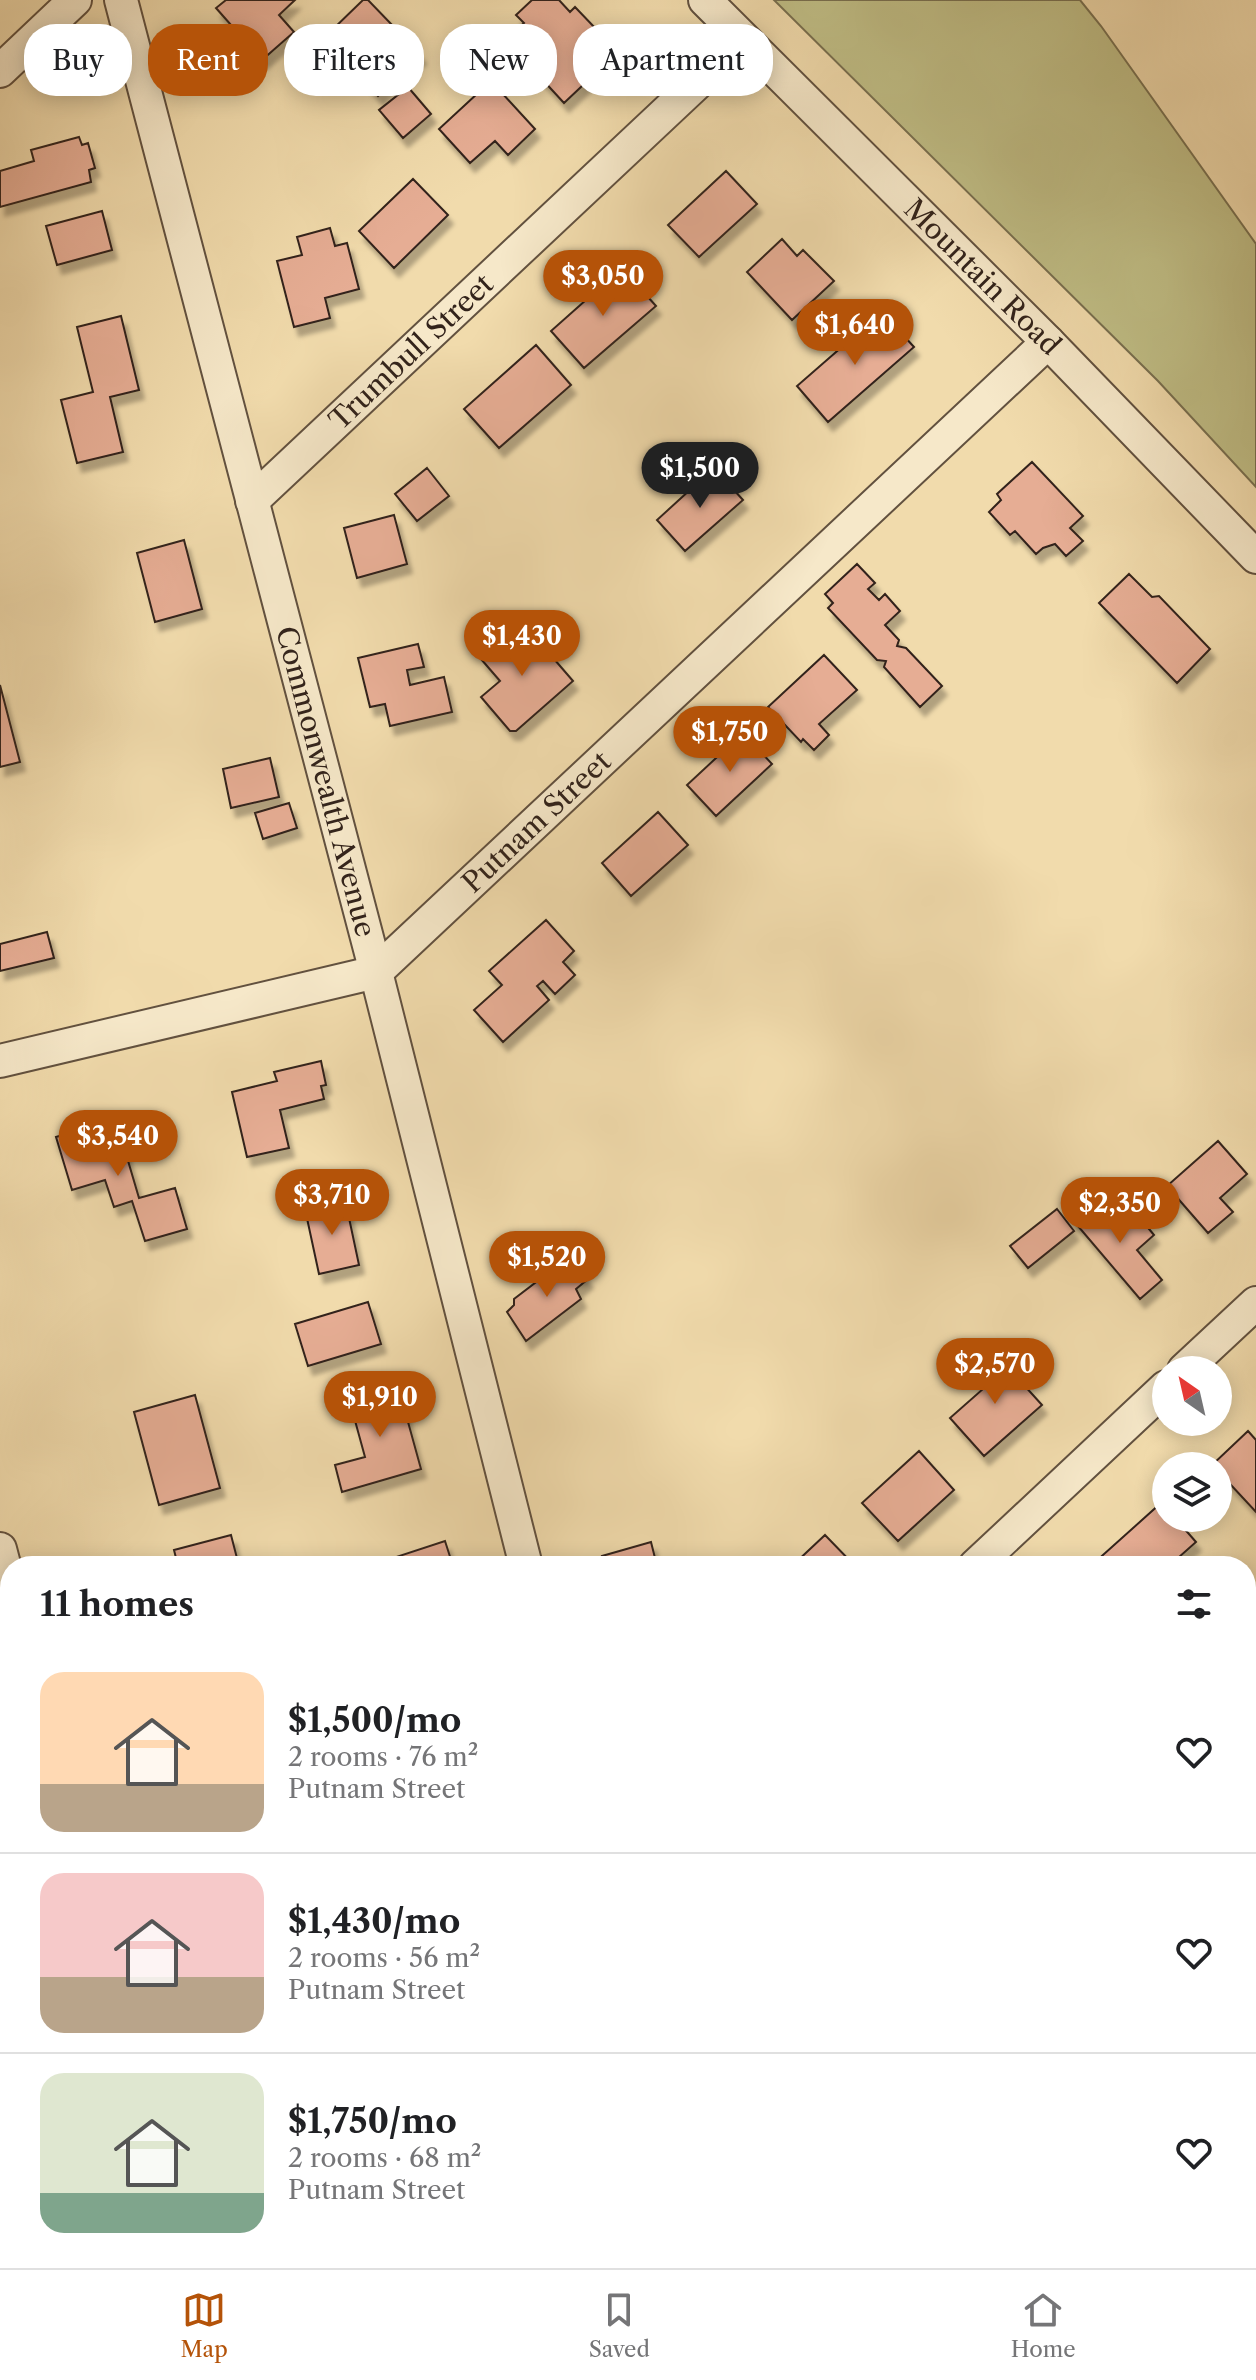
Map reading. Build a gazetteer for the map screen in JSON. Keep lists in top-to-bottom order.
{
  "streets": {
    "street": [
      "Mountain Road",
      "Trumbull Street",
      "Commonwealth Avenue",
      "Putnam Street"
    ]
  },
  "crossings": [
    ["Mountain Road", "Putnam Street"],
    ["Trumbull Street", "Commonwealth Avenue"],
    ["Commonwealth Avenue", "Putnam Street"]
  ],
  "north": "top left",
  "page": {
    "chip": [
      "Buy",
      "Rent",
      "Filters",
      "New",
      "Apartment"
    ],
    "price": [
      "$3,050",
      "$1,640",
      "$1,500",
      "$1,430",
      "$1,750",
      "$3,540",
      "$3,710",
      "$2,350",
      "$1,520",
      "$2,570",
      "$1,910"
    ],
    "heading": "11 homes",
    "list": [
      {
        "name": "$1,500/mo",
        "note": "2 rooms · 76 m² · Putnam Street"
      },
      {
        "name": "$1,430/mo",
        "note": "2 rooms · 56 m² · Putnam Street"
      },
      {
        "name": "$1,750/mo",
        "note": "2 rooms · 68 m² · Putnam Street"
      }
    ],
    "tabs": ["Map", "Saved", "Home"]
  }
}
